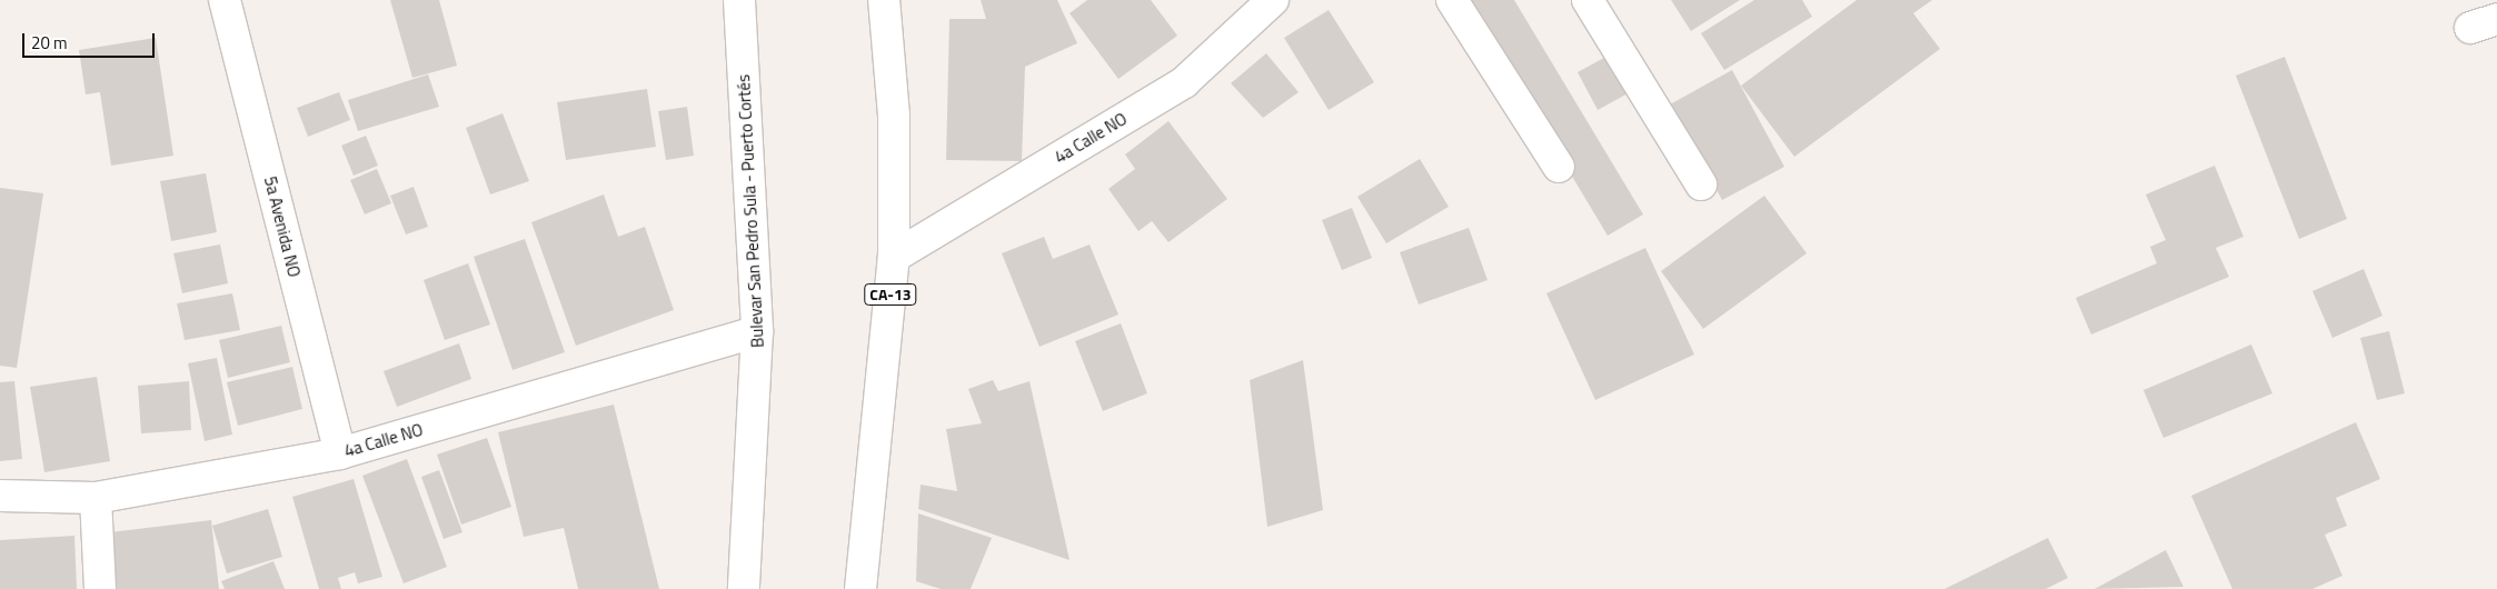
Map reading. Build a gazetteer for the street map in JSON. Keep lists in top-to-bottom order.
{
  "streets": {
    "main road": [
      "4a Calle NO",
      "Bulevar San Pedro Sula - Puerto Cortés",
      "5a Avenida NO",
      "CA-13"
    ]
  },
  "crossings": [
    ["4a Calle NO", "Bulevar San Pedro Sula - Puerto Cortés"],
    ["4a Calle NO", "5a Avenida NO"],
    ["4a Calle NO", "CA-13"]
  ],
  "scale_bar": "20 m"
}
